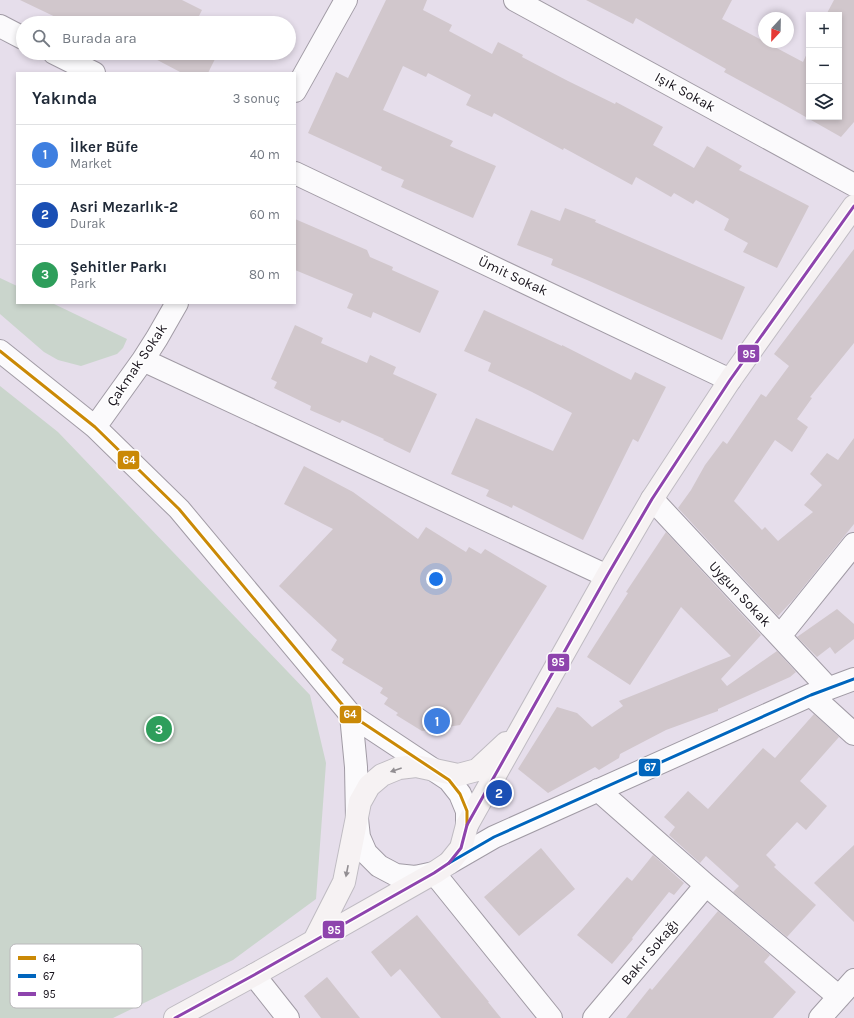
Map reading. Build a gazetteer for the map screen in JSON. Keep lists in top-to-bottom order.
{
  "streets": {
    "street": [
      "Işık Sokak",
      "Ümit Sokak",
      "Çakmak Sokak",
      "Uygun Sokak",
      "Bakır Sokağı"
    ]
  },
  "lines": ["transit line 95", "transit line 64", "transit line 67"],
  "legend": ["64", "67", "95"],
  "north": "bottom",
  "page": {
    "map_buttons": ["+", "−"],
    "search": "Burada ara",
    "heading": ["Yakında", "3 sonuç"],
    "list": [
      {
        "mark": "1",
        "name": "İlker Büfe",
        "note": "Market",
        "value": "40 m"
      },
      {
        "mark": "2",
        "name": "Asri Mezarlık-2",
        "note": "Durak",
        "value": "60 m"
      },
      {
        "mark": "3",
        "name": "Şehitler Parkı",
        "note": "Park",
        "value": "80 m"
      }
    ],
    "pins": ["1", "3", "2"]
  }
}
